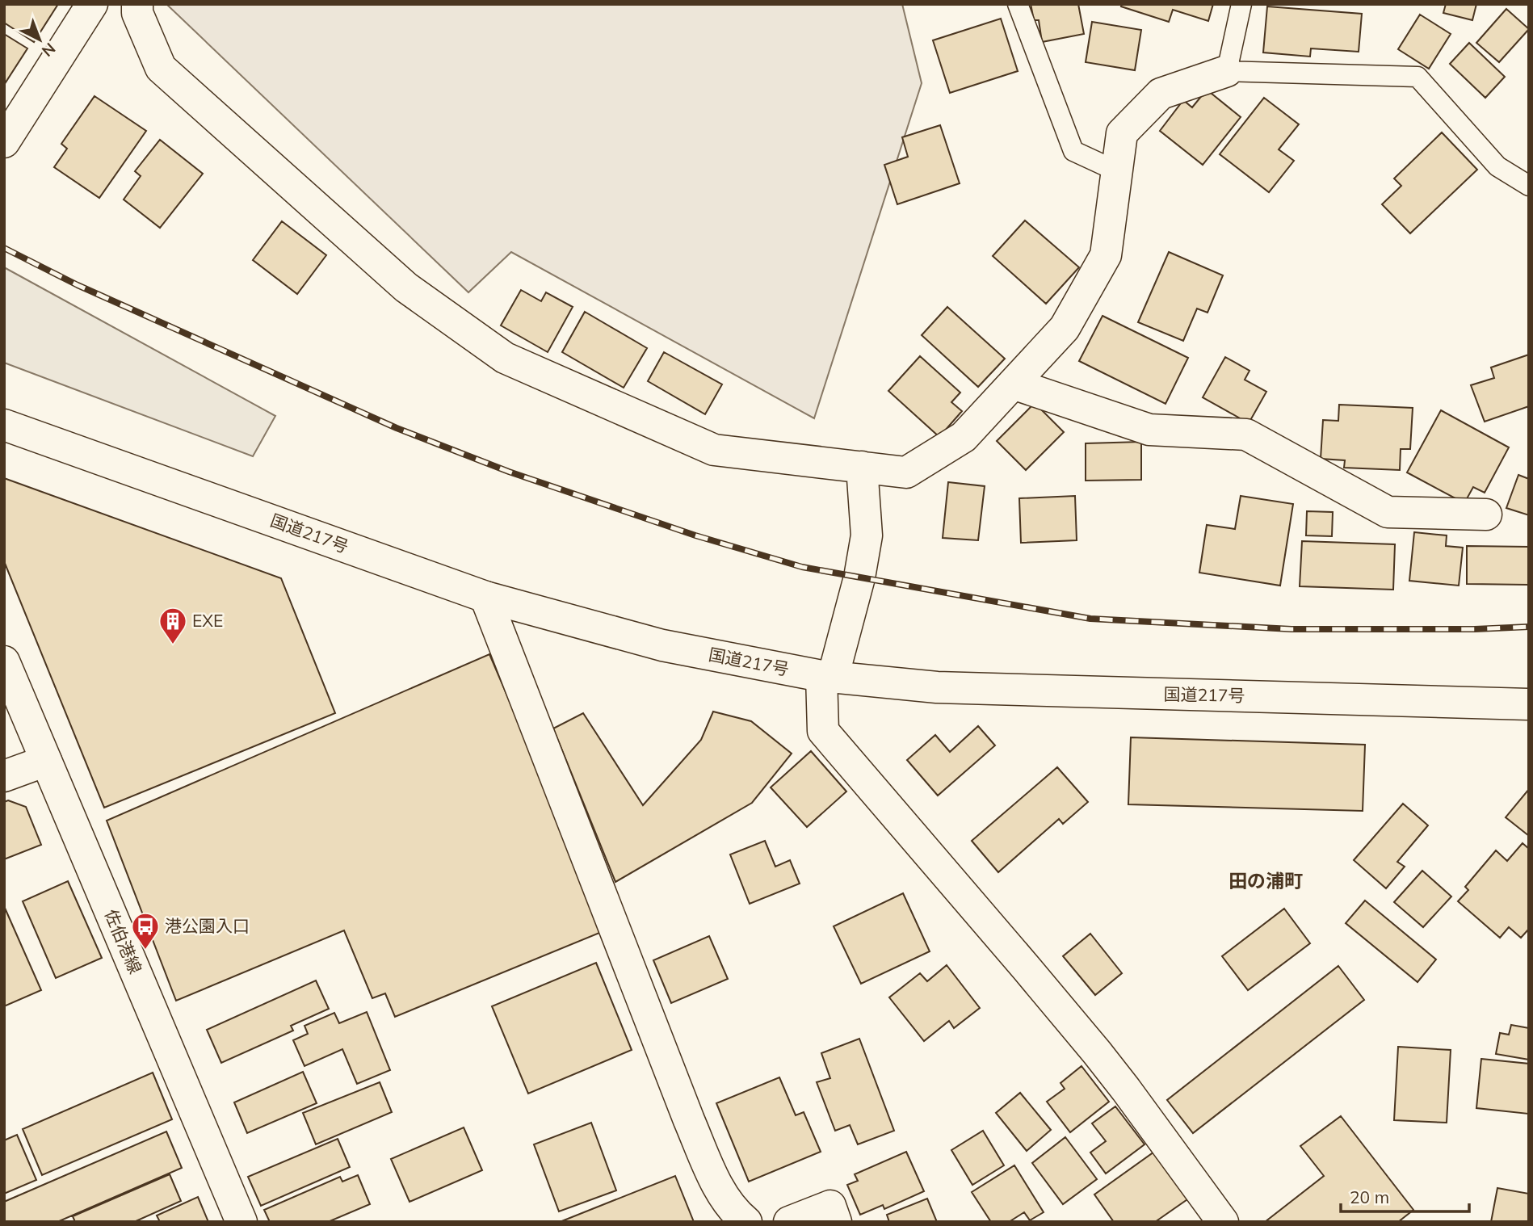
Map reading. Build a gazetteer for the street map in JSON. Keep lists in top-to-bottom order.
{
  "streets": {
    "main road": ["国道217号", "佐伯港線"]
  },
  "districts": ["田の浦町"],
  "places": {
    "building": ["EXE"],
    "bus stop": ["港公園入口"]
  },
  "scale_bar": "20 m",
  "north": "bottom right"
}
